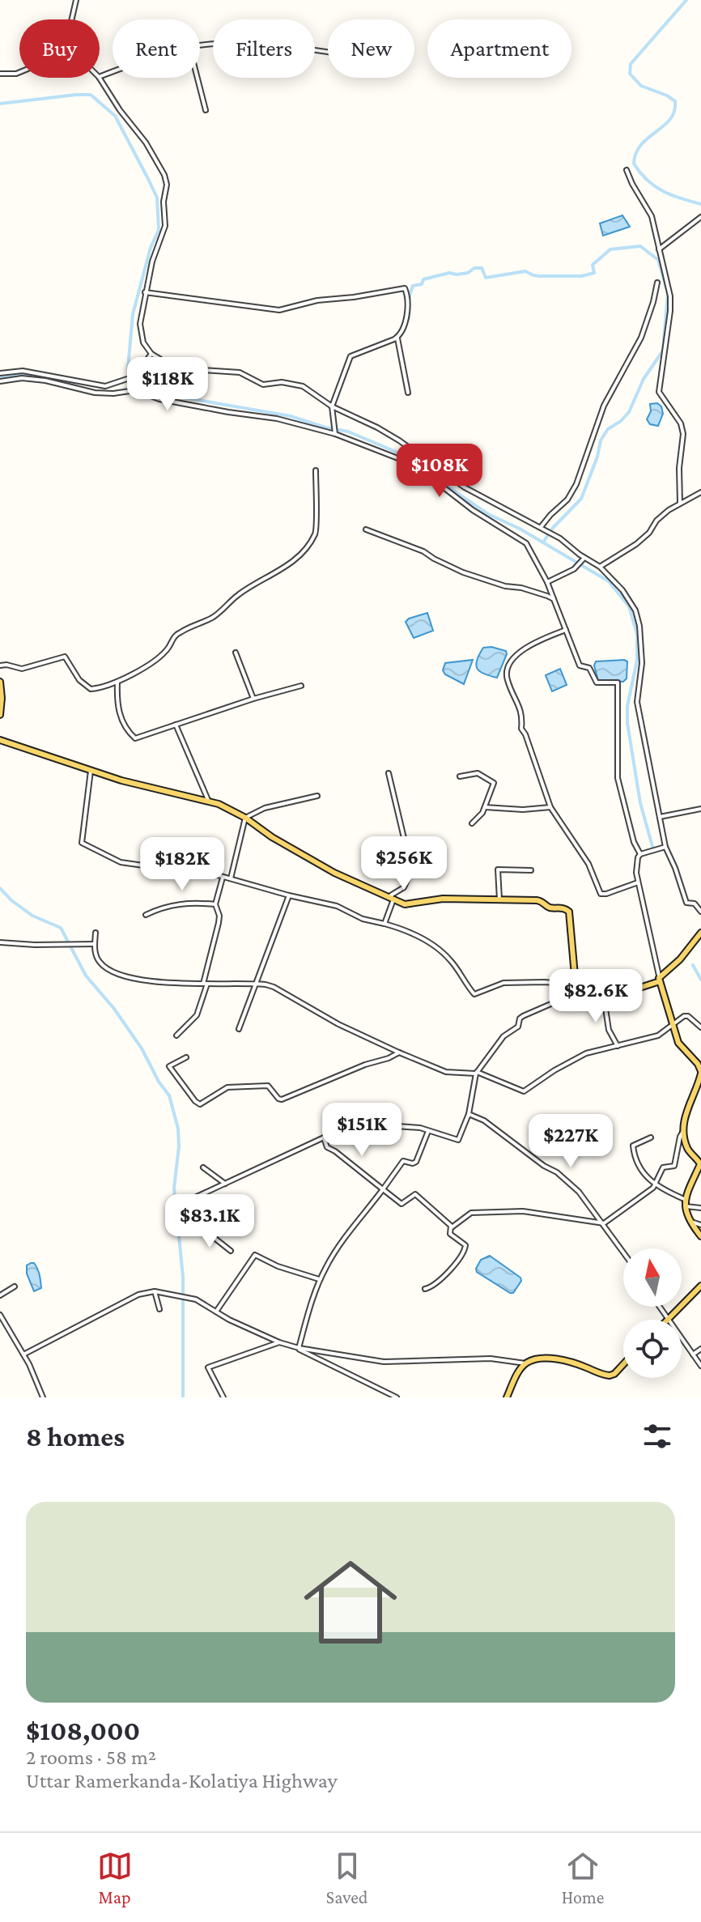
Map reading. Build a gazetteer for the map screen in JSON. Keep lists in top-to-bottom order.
{
  "north": "top",
  "page": {
    "chip": [
      "Buy",
      "Rent",
      "Filters",
      "New",
      "Apartment"
    ],
    "price": [
      "$118K",
      "$108K",
      "$256K",
      "$182K",
      "$82.6K",
      "$151K",
      "$227K",
      "$83.1K"
    ],
    "heading": "8 homes",
    "list": [
      {
        "name": "$108,000",
        "note": "2 rooms · 58 m² · Uttar Ramerkanda-Kolatiya Highway"
      }
    ],
    "tabs": ["Map", "Saved", "Home"]
  }
}
